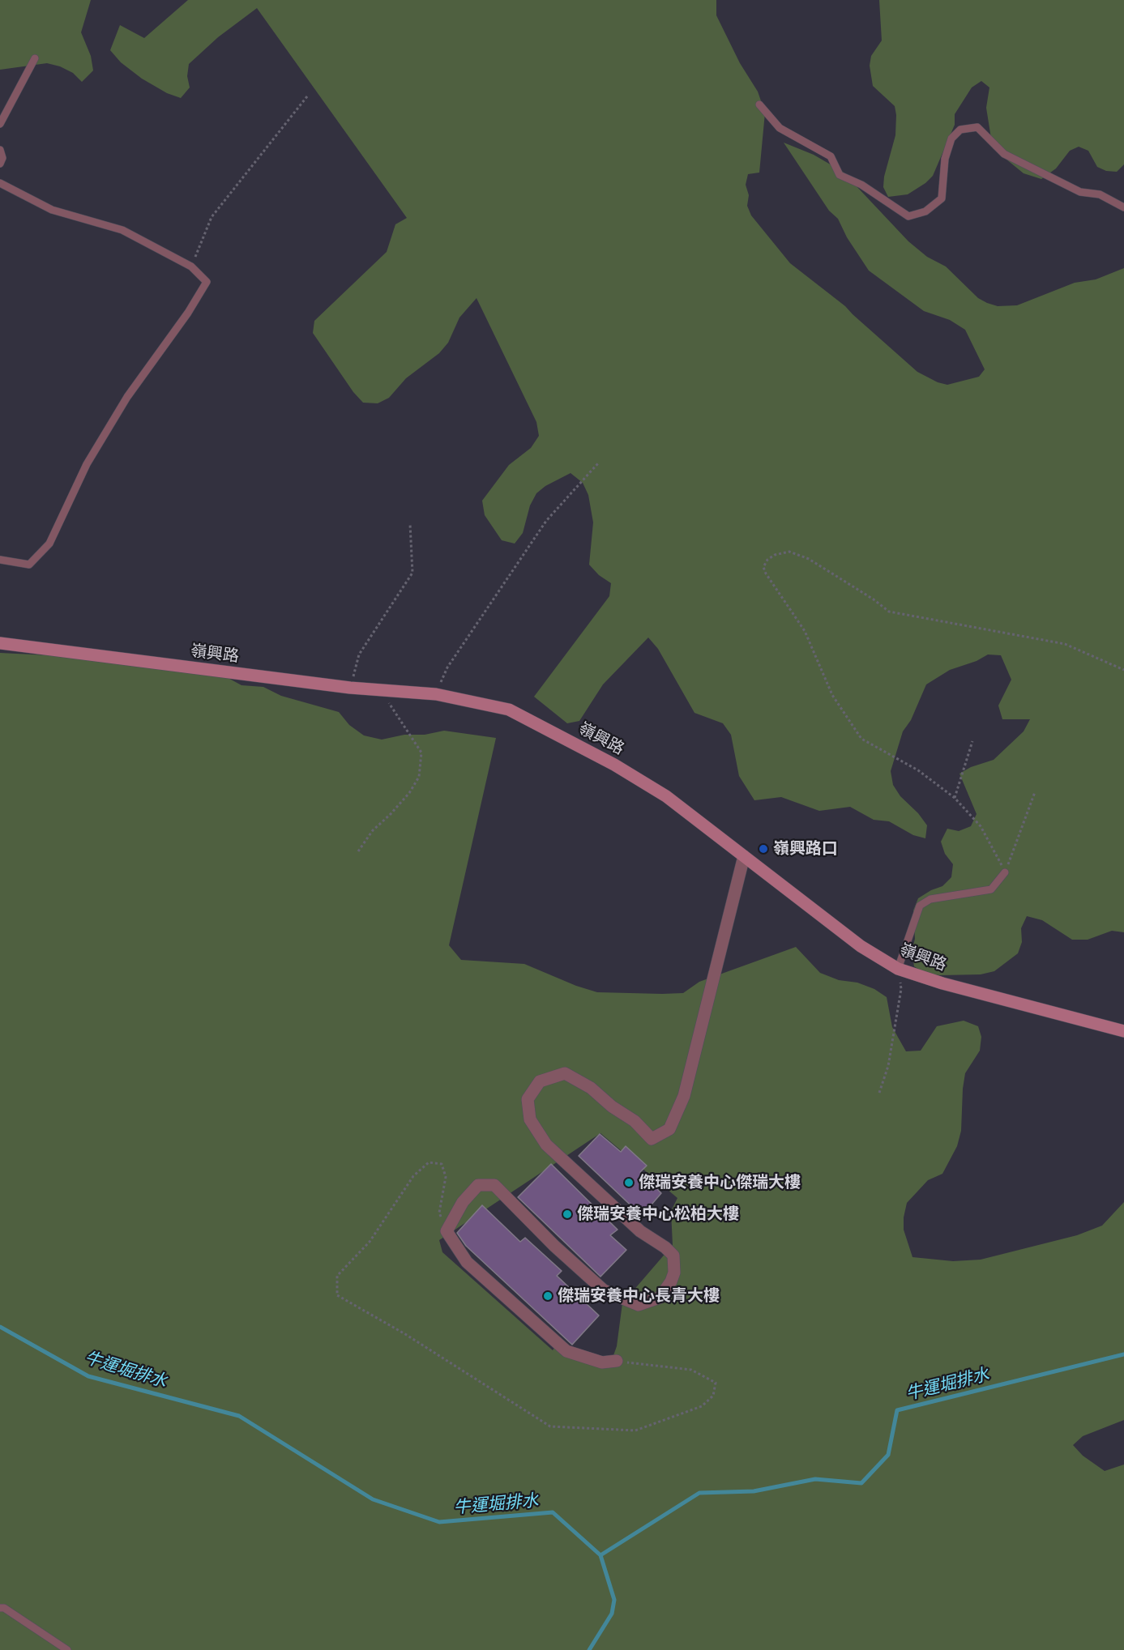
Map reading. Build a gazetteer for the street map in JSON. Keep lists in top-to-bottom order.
{
  "streets": {
    "main road": ["嶺興路"]
  },
  "water": ["牛運堀排水"],
  "places": [
    "嶺興路口",
    "傑瑞安養中心傑瑞大樓",
    "傑瑞安養中心松柏大樓",
    "傑瑞安養中心長青大樓"
  ]
}
